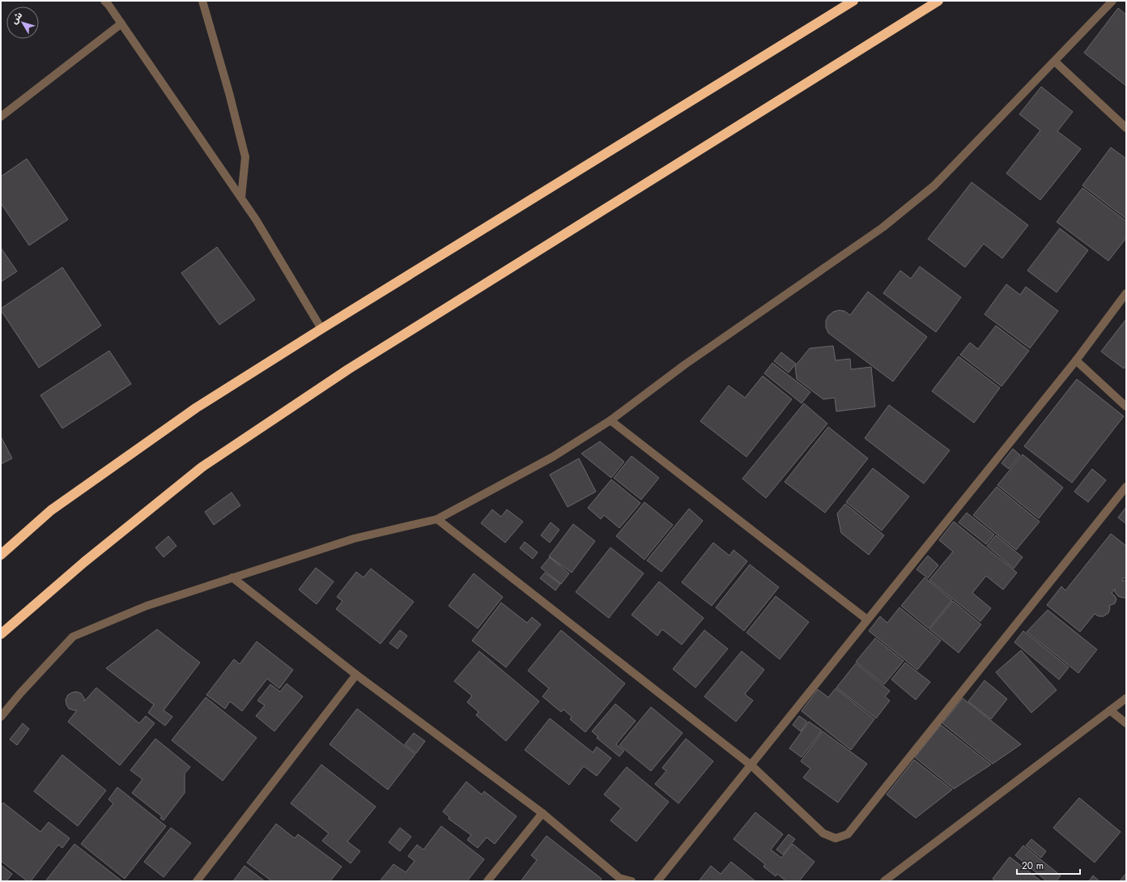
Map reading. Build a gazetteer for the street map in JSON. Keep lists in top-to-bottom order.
{
  "scale_bar": "20 m",
  "north": "top left"
}
